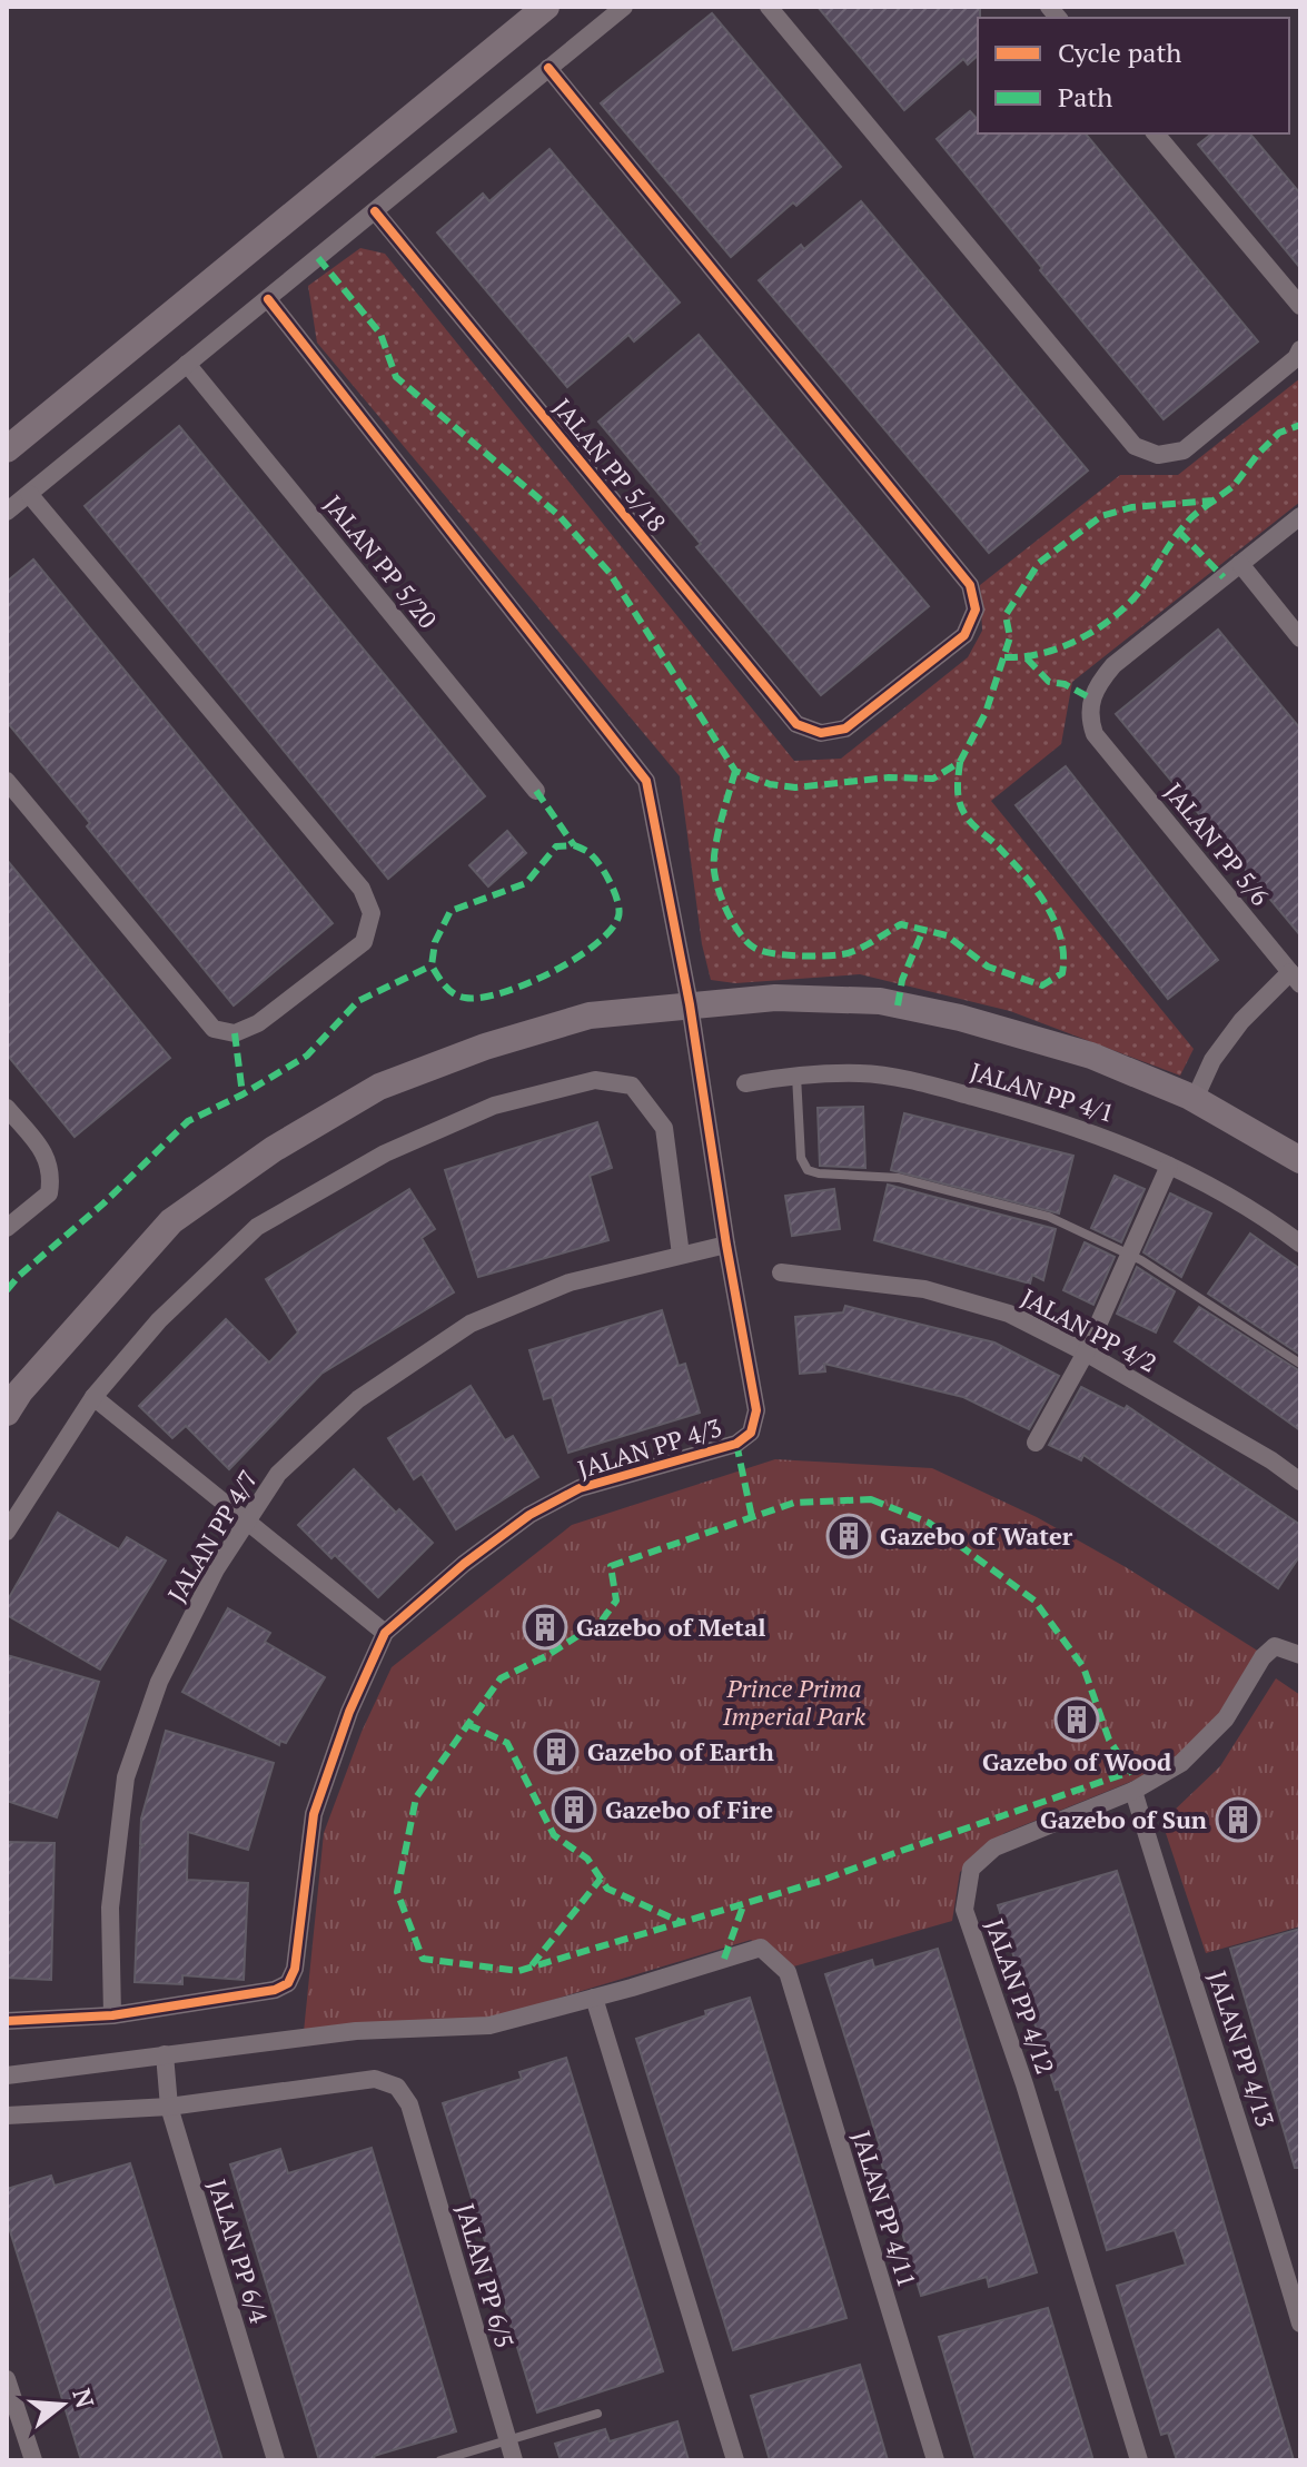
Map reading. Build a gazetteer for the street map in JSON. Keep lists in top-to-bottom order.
{
  "streets": {
    "street": [
      "JALAN PP 5/18",
      "JALAN PP 5/20",
      "JALAN PP 5/6",
      "JALAN PP 4/1",
      "JALAN PP 4/2",
      "JALAN PP 4/3",
      "JALAN PP 4/7",
      "JALAN PP 4/12",
      "JALAN PP 4/13",
      "JALAN PP 4/11",
      "JALAN PP 6/4",
      "JALAN PP 6/5"
    ]
  },
  "crossings": [
    ["JALAN PP 4/3", "JALAN PP 4/7"],
    ["JALAN PP 4/12", "JALAN PP 4/13"],
    ["JALAN PP 6/4", "JALAN PP 6/5"]
  ],
  "parks": ["Prince Prima Imperial Park"],
  "places": {
    "building": [
      "Gazebo of Water",
      "Gazebo of Metal",
      "Gazebo of Wood",
      "Gazebo of Earth",
      "Gazebo of Fire",
      "Gazebo of Sun"
    ]
  },
  "legend": ["Cycle path", "Path"],
  "north": "right"
}
